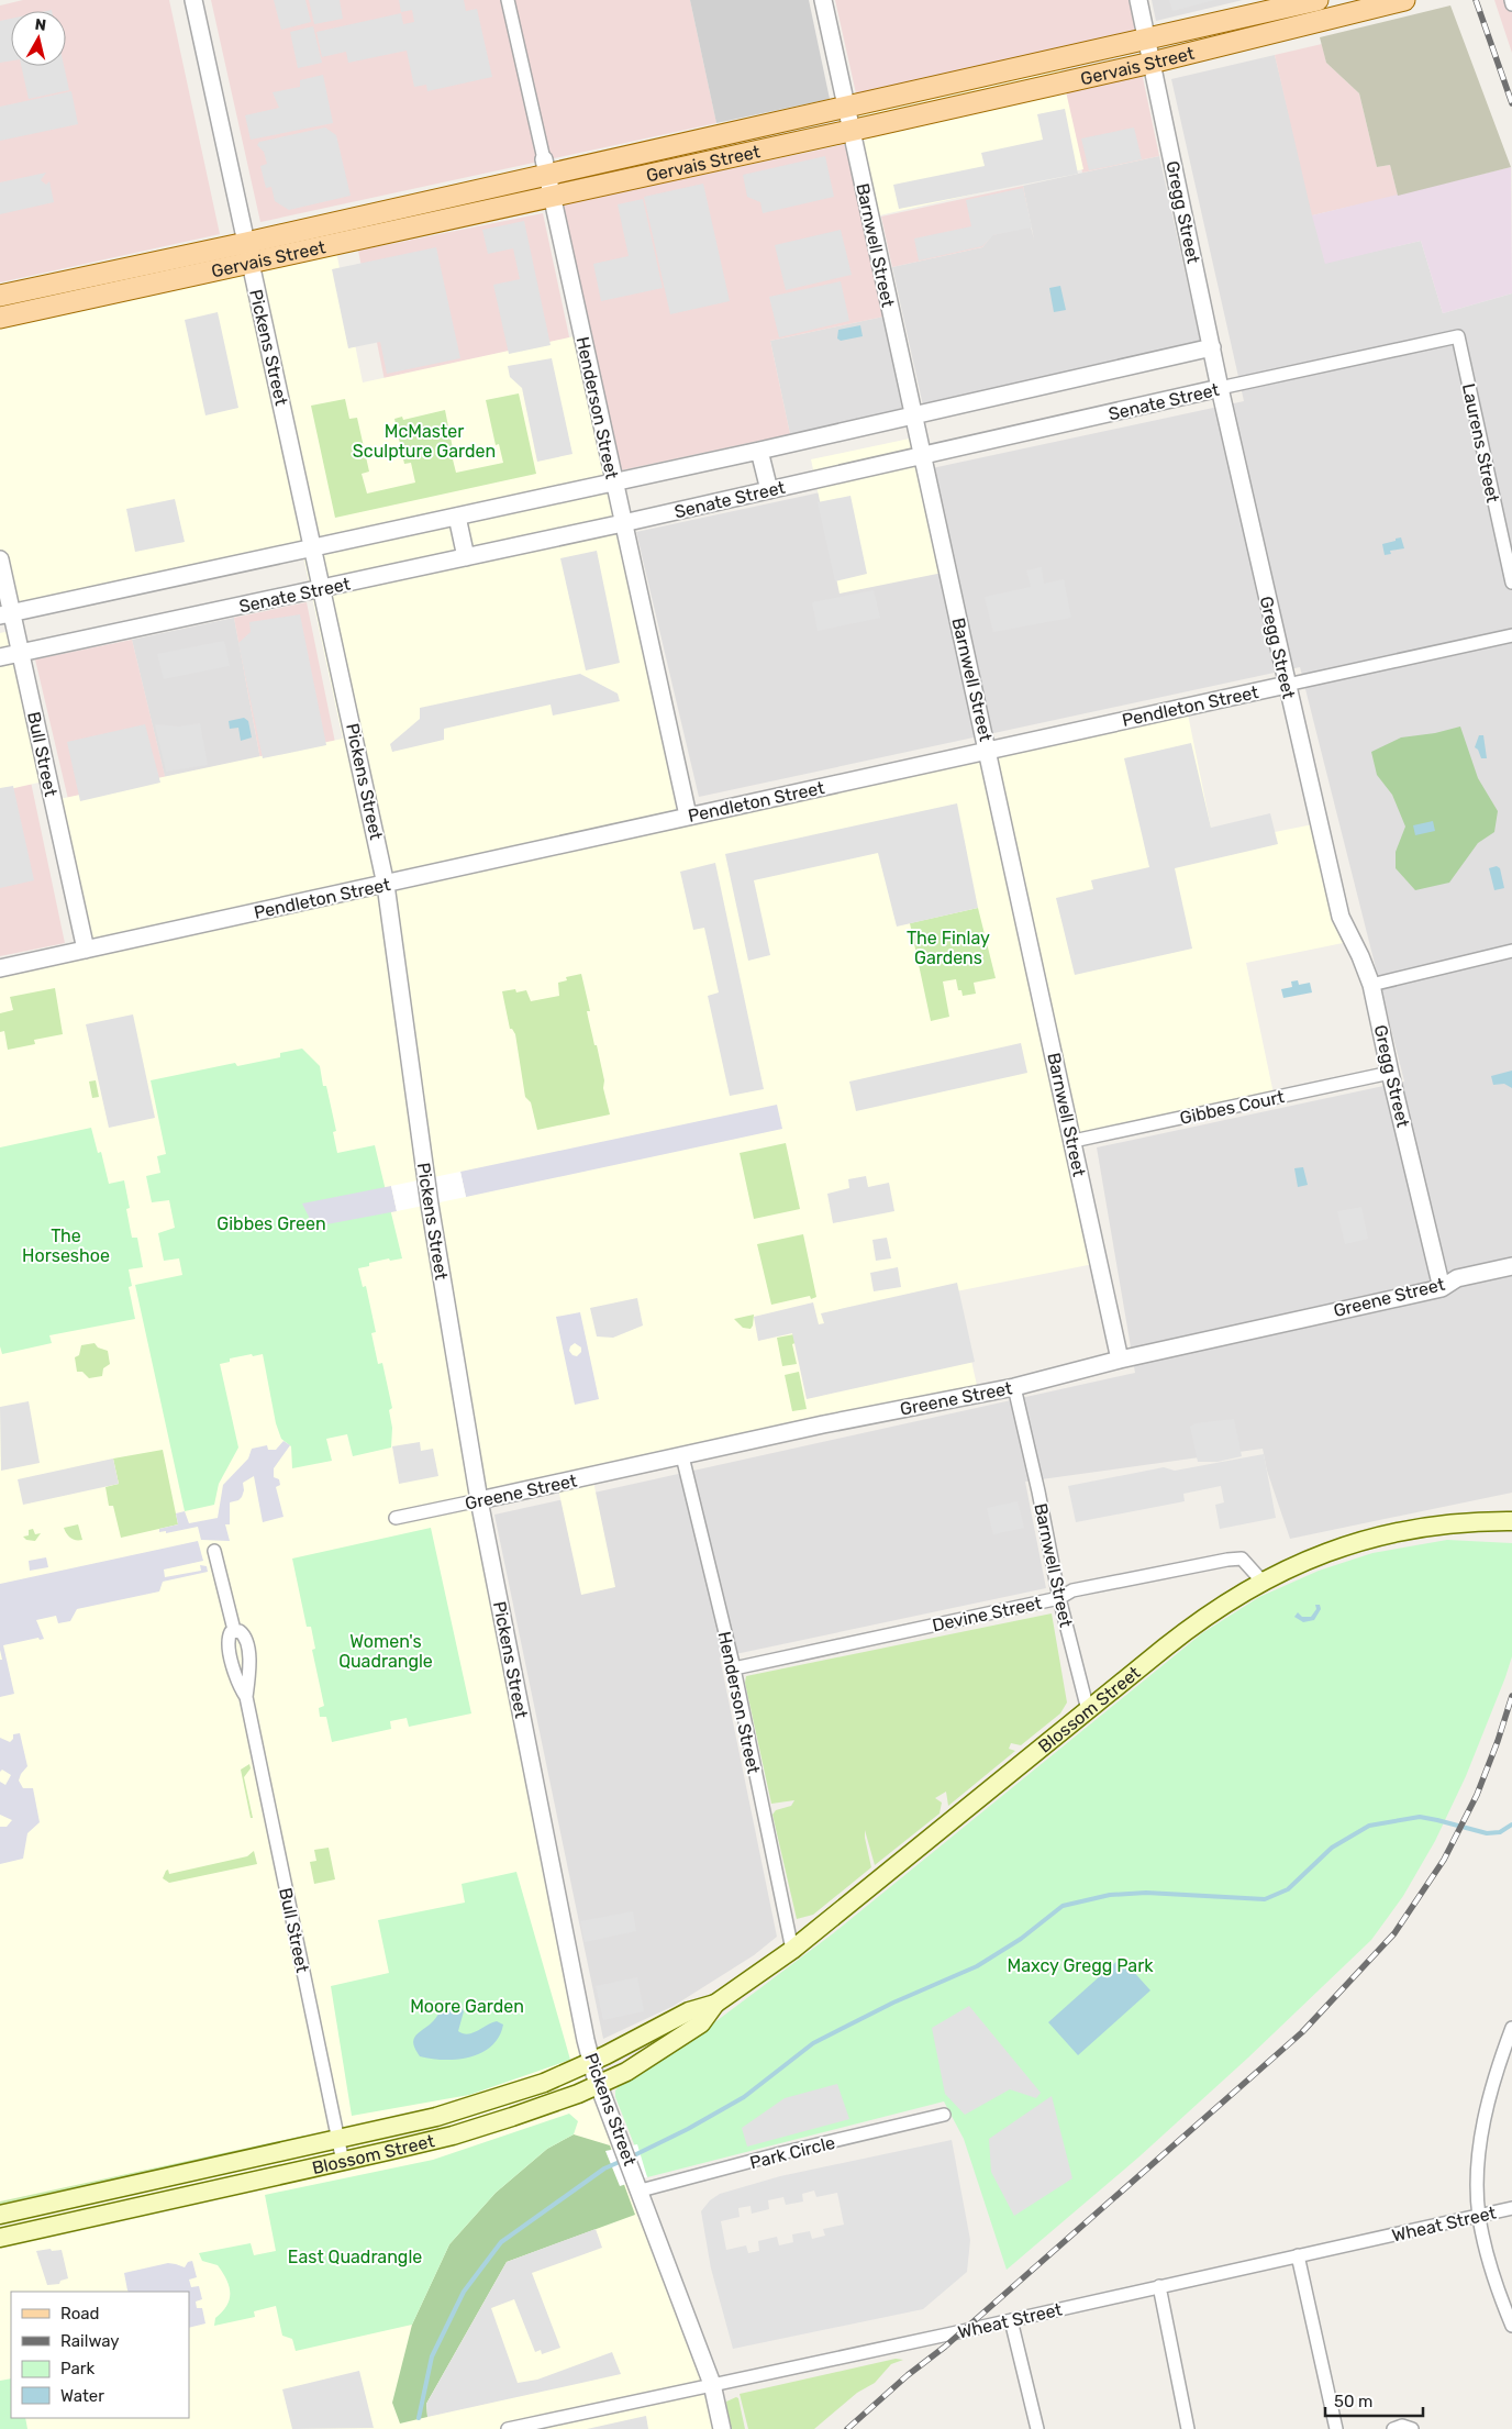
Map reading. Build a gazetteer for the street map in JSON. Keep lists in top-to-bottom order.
{
  "streets": {
    "main road": ["Gervais Street", "Blossom Street"],
    "street": [
      "Gregg Street",
      "Barnwell Street",
      "Pickens Street",
      "Senate Street",
      "Henderson Street",
      "Laurens Street",
      "Pendleton Street",
      "Bull Street",
      "Gibbes Court",
      "Greene Street",
      "Devine Street",
      "Park Circle",
      "Wheat Street"
    ]
  },
  "crossings": [
    ["Gervais Street", "Gregg Street"],
    ["Gervais Street", "Barnwell Street"],
    ["Gervais Street", "Pickens Street"],
    ["Gervais Street", "Henderson Street"],
    ["Gregg Street", "Senate Street"],
    ["Gregg Street", "Pendleton Street"],
    ["Gregg Street", "Gibbes Court"],
    ["Gregg Street", "Greene Street"],
    ["Barnwell Street", "Senate Street"],
    ["Barnwell Street", "Pendleton Street"],
    ["Barnwell Street", "Gibbes Court"],
    ["Barnwell Street", "Greene Street"],
    ["Barnwell Street", "Devine Street"],
    ["Barnwell Street", "Blossom Street"],
    ["Pickens Street", "Senate Street"],
    ["Pickens Street", "Pendleton Street"],
    ["Pickens Street", "Greene Street"],
    ["Pickens Street", "Blossom Street"],
    ["Pickens Street", "Park Circle"],
    ["Pickens Street", "Wheat Street"],
    ["Senate Street", "Henderson Street"],
    ["Senate Street", "Laurens Street"],
    ["Senate Street", "Bull Street"],
    ["Henderson Street", "Pendleton Street"],
    ["Henderson Street", "Greene Street"],
    ["Henderson Street", "Devine Street"],
    ["Henderson Street", "Blossom Street"],
    ["Pendleton Street", "Bull Street"],
    ["Bull Street", "Blossom Street"],
    ["Devine Street", "Blossom Street"]
  ],
  "parks": [
    "McMaster Sculpture Garden",
    "The Finlay Gardens",
    "Gibbes Green",
    "The Horseshoe",
    "Women's Quadrangle",
    "Maxcy Gregg Park",
    "Moore Garden",
    "East Quadrangle"
  ],
  "legend": [
    "Road",
    "Railway",
    "Park",
    "Water"
  ],
  "scale_bar": "50 m",
  "north": "top"
}
